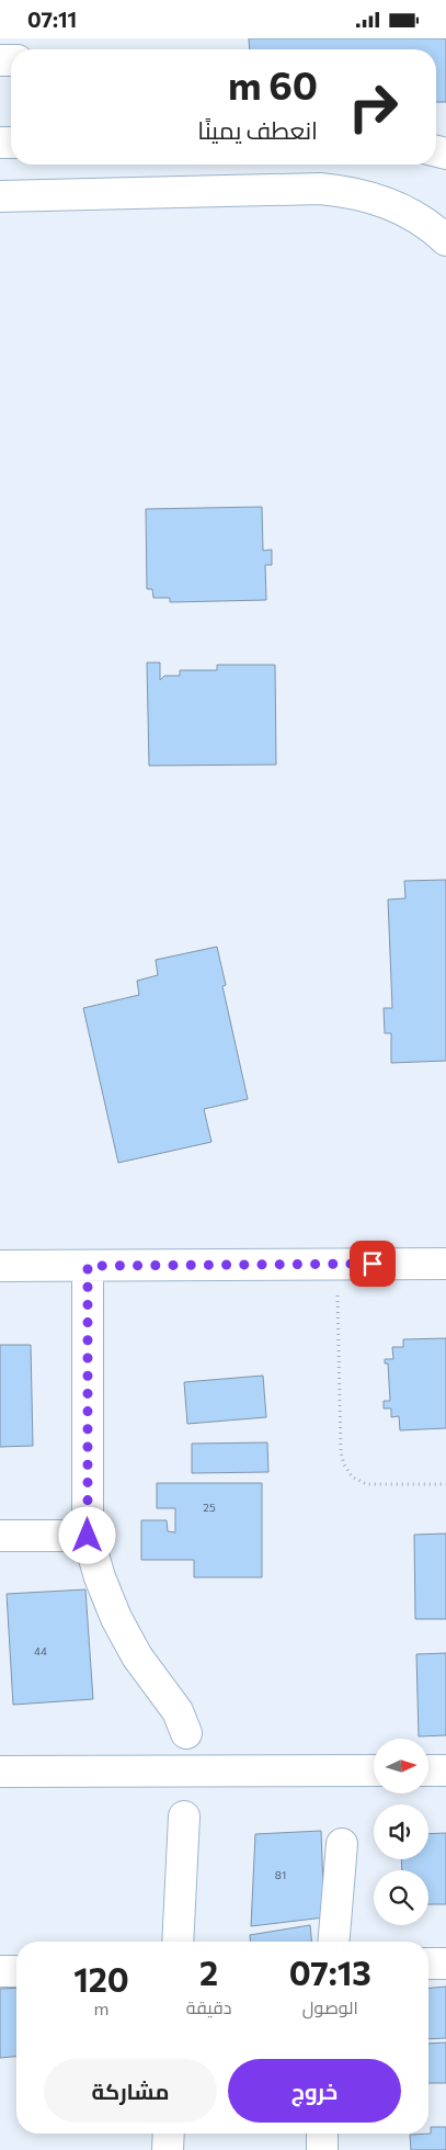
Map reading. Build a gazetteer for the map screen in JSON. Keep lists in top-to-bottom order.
{
  "house_numbers": ["25", "44", "81"],
  "north": "right",
  "page": {
    "status": "07:11",
    "turn": ["60 m", "انعطف يمينًا"],
    "eta": [
      "07:13",
      "الوصول",
      "2",
      "دقيقة",
      "120",
      "m"
    ],
    "buttons": ["خروج", "مشاركة"]
  }
}
